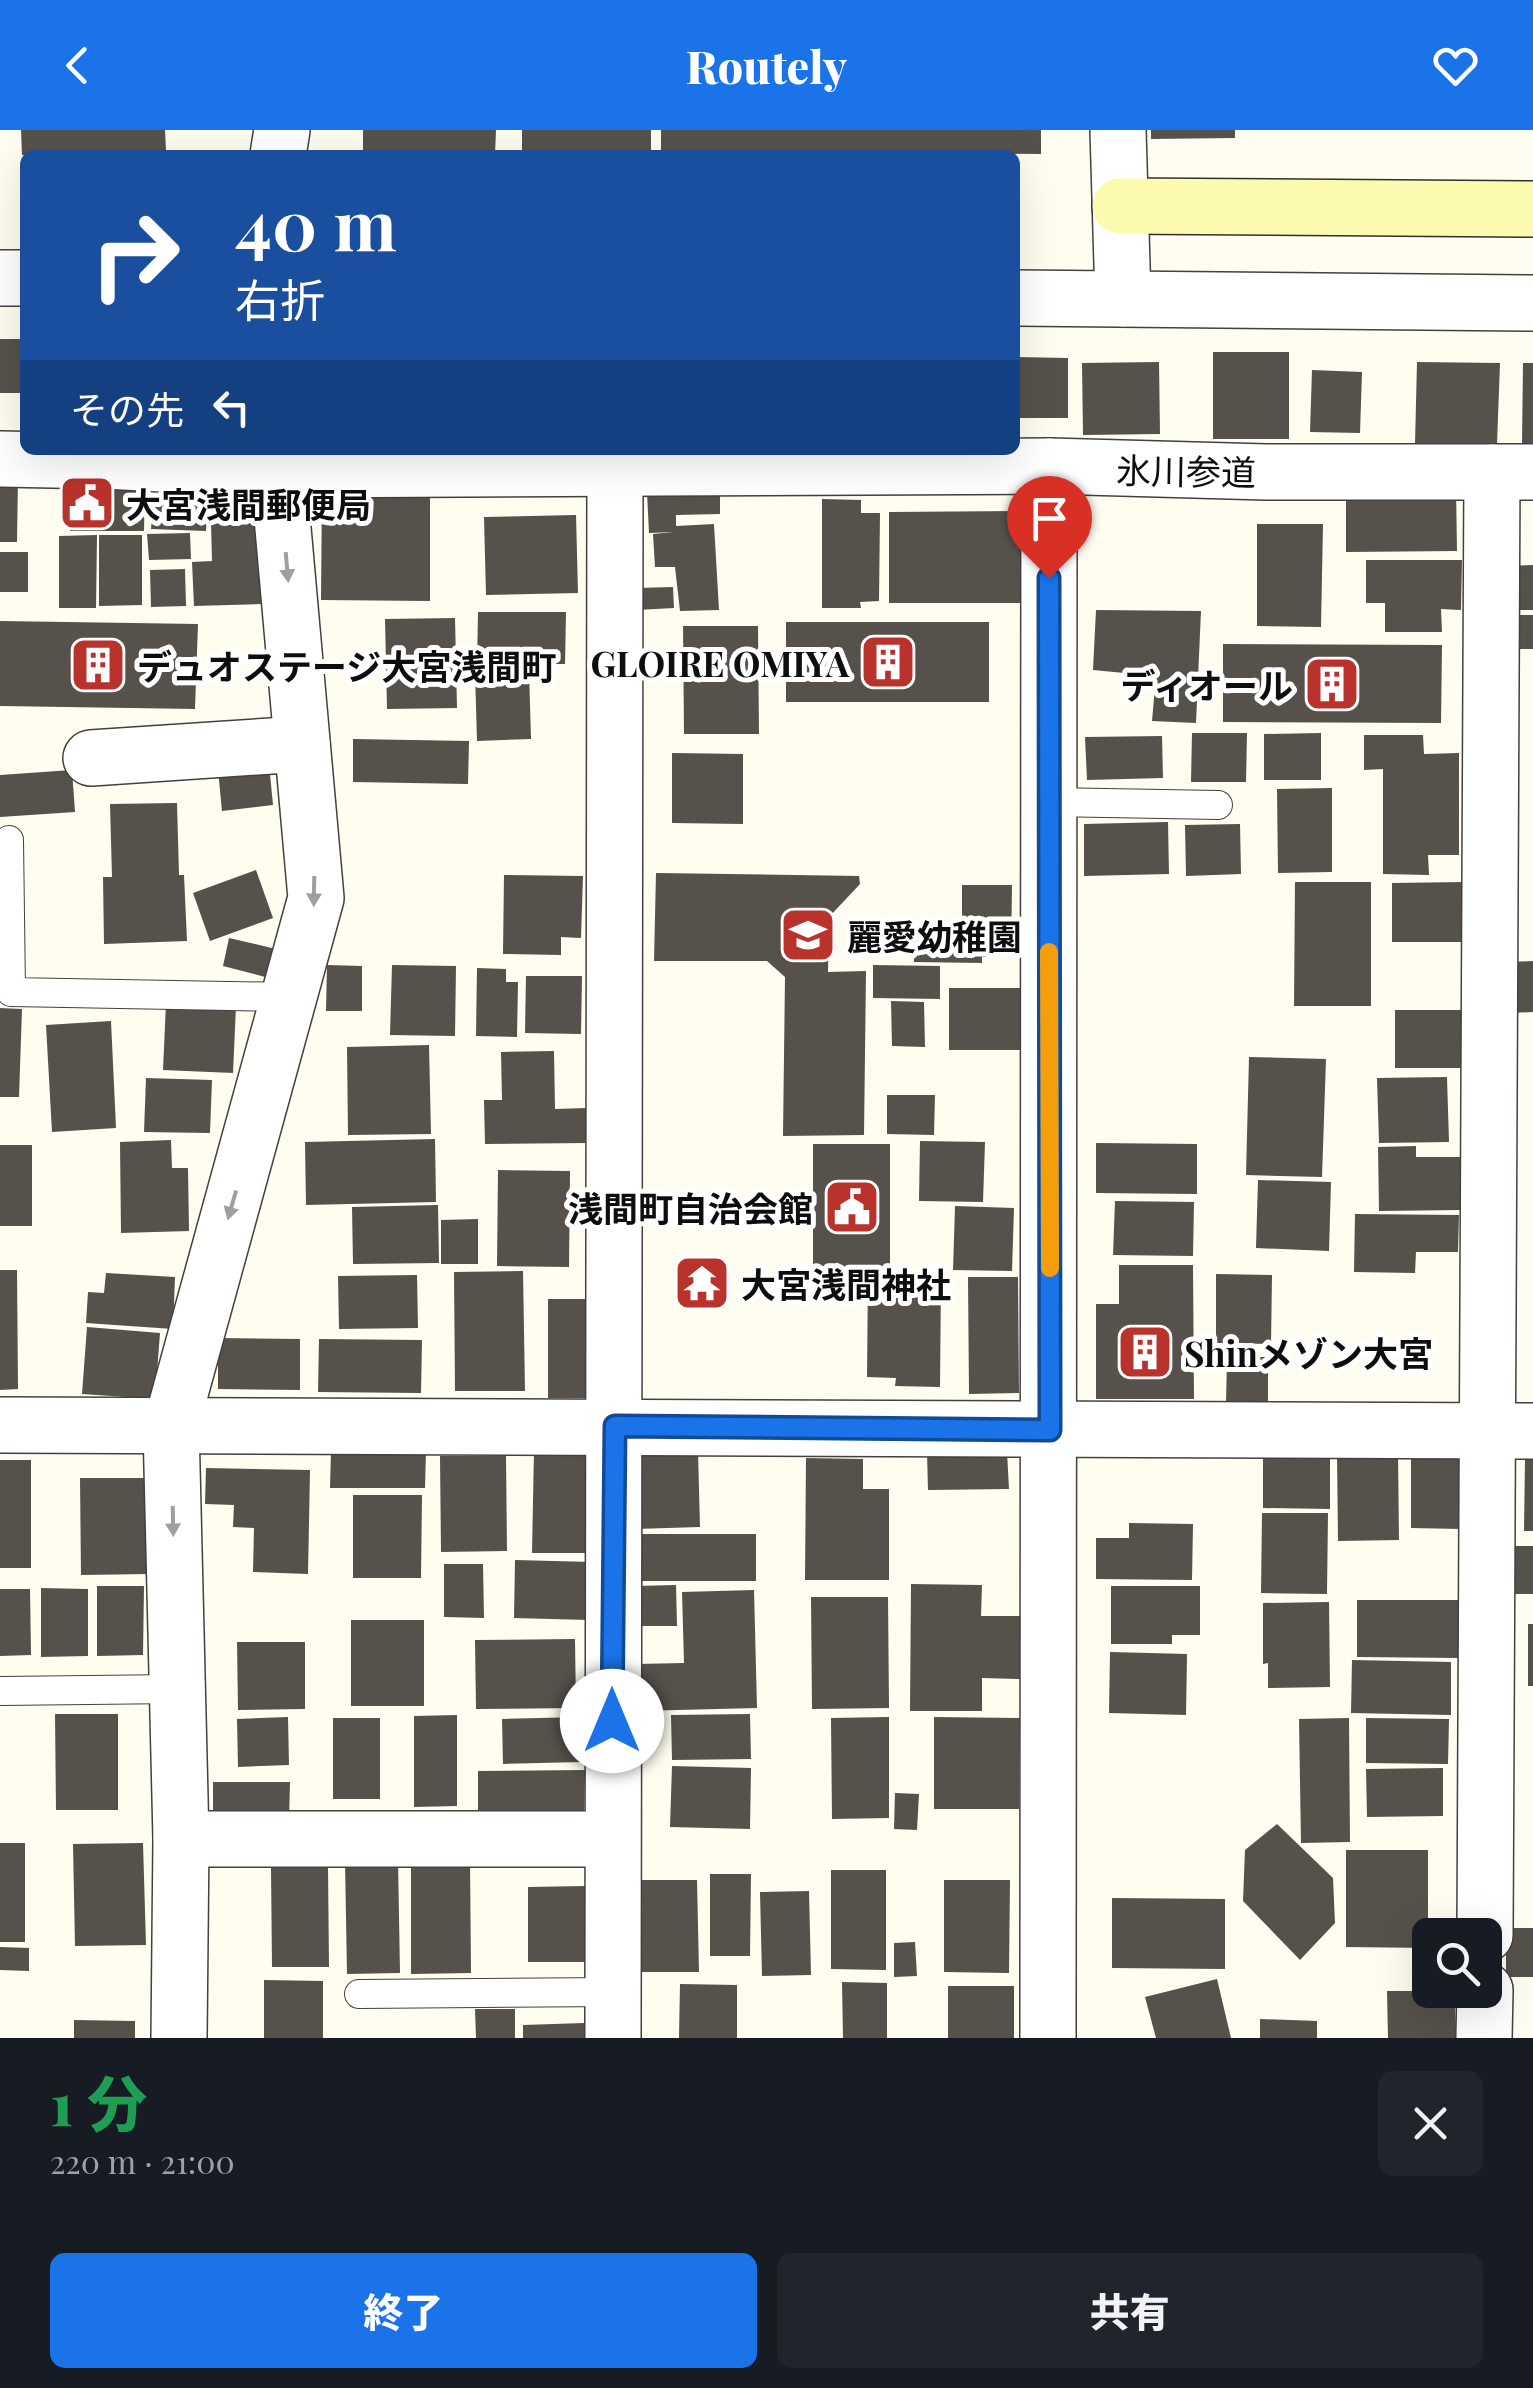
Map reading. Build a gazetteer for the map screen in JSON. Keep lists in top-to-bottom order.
{
  "streets": {
    "street": ["氷川参道"]
  },
  "places": {
    "public building": ["大宮浅間郵便局", "浅間町自治会館"],
    "building": [
      "GLOIRE OMIYA",
      "デュオステージ大宮浅間町",
      "ディオール",
      "Shinメゾン大宮"
    ],
    "school or university": ["麗愛幼稚園"],
    "temple": ["大宮浅間神社"]
  },
  "page": {
    "header": "Routely",
    "turn": ["40 m", "右折"],
    "then": "その先",
    "heading": ["1 分", "220 m · 21:00"],
    "buttons": ["終了", "共有"]
  }
}
